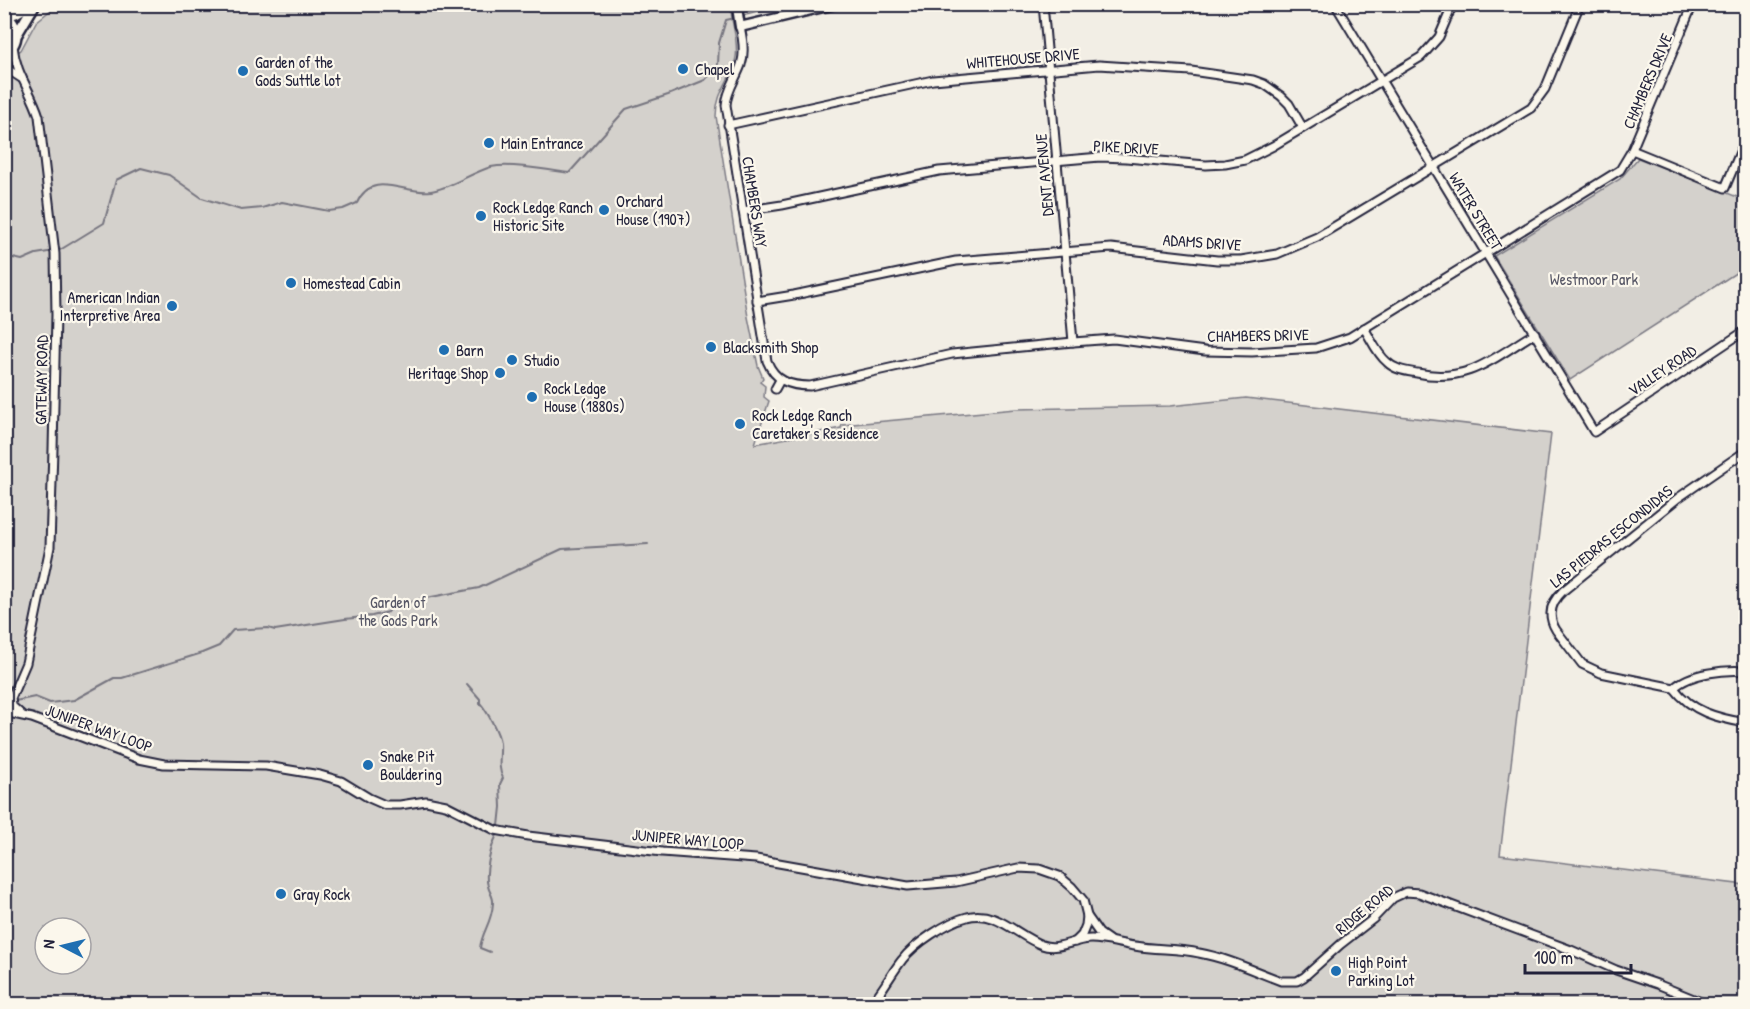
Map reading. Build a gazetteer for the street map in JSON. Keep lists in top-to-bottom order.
{
  "streets": {
    "street": [
      "WHITEHOUSE DRIVE",
      "CHAMBERS DRIVE",
      "PIKE DRIVE",
      "DENT AVENUE",
      "CHAMBERS WAY",
      "WATER STREET",
      "ADAMS DRIVE",
      "VALLEY ROAD",
      "GATEWAY ROAD",
      "LAS PIEDRAS ESCONDIDAS",
      "JUNIPER WAY LOOP",
      "RIDGE ROAD"
    ]
  },
  "crossings": [
    ["WHITEHOUSE DRIVE", "PIKE DRIVE"],
    ["WHITEHOUSE DRIVE", "DENT AVENUE"],
    ["WHITEHOUSE DRIVE", "CHAMBERS WAY"],
    ["CHAMBERS DRIVE", "DENT AVENUE"],
    ["CHAMBERS DRIVE", "CHAMBERS WAY"],
    ["CHAMBERS DRIVE", "WATER STREET"],
    ["PIKE DRIVE", "DENT AVENUE"],
    ["PIKE DRIVE", "CHAMBERS WAY"],
    ["PIKE DRIVE", "WATER STREET"],
    ["DENT AVENUE", "ADAMS DRIVE"],
    ["CHAMBERS WAY", "ADAMS DRIVE"],
    ["WATER STREET", "ADAMS DRIVE"],
    ["WATER STREET", "VALLEY ROAD"]
  ],
  "parks": ["Westmoor Park", "Garden of the Gods Park"],
  "places": [
    "Chapel",
    "Garden of the Gods Suttle lot",
    "Main Entrance",
    "Orchard House (1907)",
    "Rock Ledge Ranch Historic Site",
    "Homestead Cabin",
    "American Indian Interpretive Area",
    "Blacksmith Shop",
    "Barn",
    "Studio",
    "Heritage Shop",
    "Rock Ledge House (1880s)",
    "Rock Ledge Ranch Caretaker's Residence",
    "Snake Pit Bouldering",
    "Gray Rock",
    "High Point Parking Lot"
  ],
  "scale_bar": "100 m",
  "north": "left"
}
